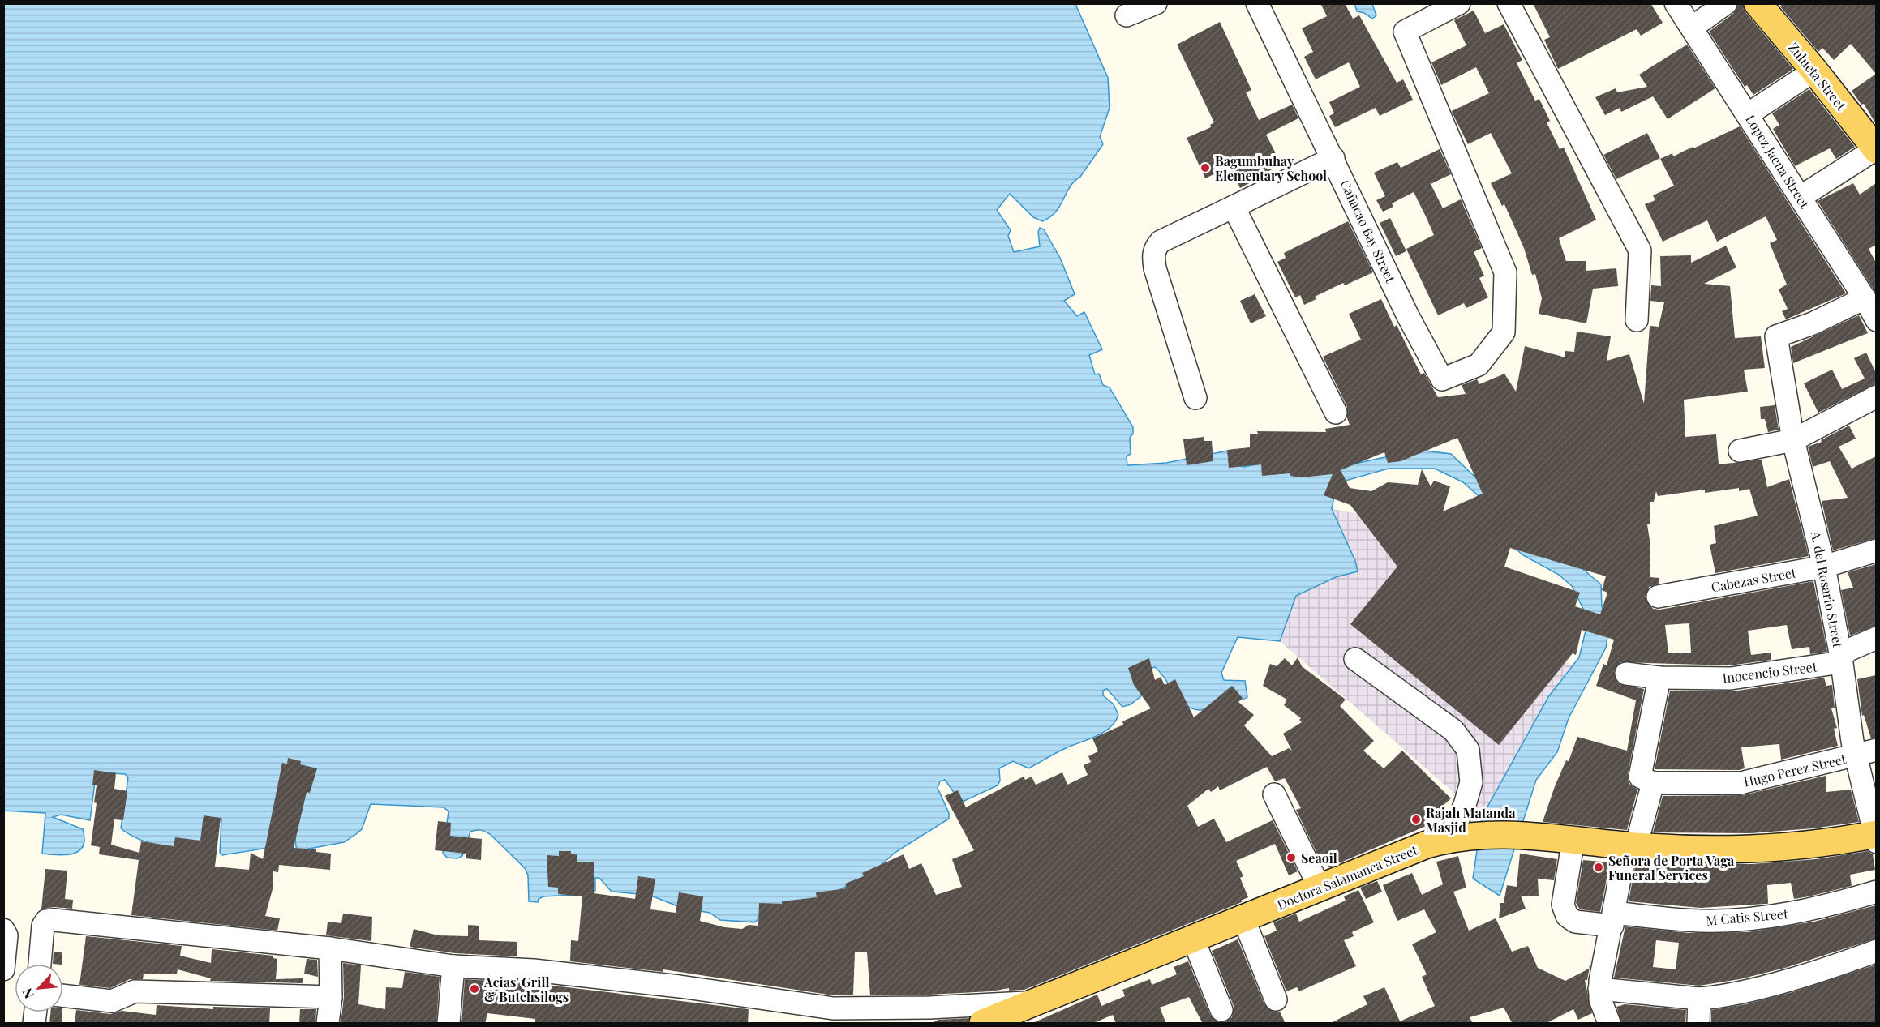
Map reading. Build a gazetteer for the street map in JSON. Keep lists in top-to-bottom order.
{
  "streets": {
    "main road": ["Zulueta Street", "Doctora Salamanca Street"],
    "street": [
      "Lopez Jaena Street",
      "Cañacao Bay Street",
      "Cabezas Street",
      "A. del Rosario Street",
      "Inocencio Street",
      "Hugo Perez Street",
      "M Catis Street"
    ]
  },
  "crossings": [
    ["Lopez Jaena Street", "A. del Rosario Street"],
    ["Cabezas Street", "A. del Rosario Street"],
    ["A. del Rosario Street", "Inocencio Street"],
    ["A. del Rosario Street", "Hugo Perez Street"],
    ["A. del Rosario Street", "Doctora Salamanca Street"],
    ["Doctora Salamanca Street", "M Catis Street"]
  ],
  "places": [
    "Bagumbuhay Elementary School",
    "Rajah Matanda Masjid",
    "Seaoil",
    "Señora de Porta Vaga Funeral Services",
    "Acias' Grill & Butchsilogs"
  ],
  "north": "bottom left"
}
